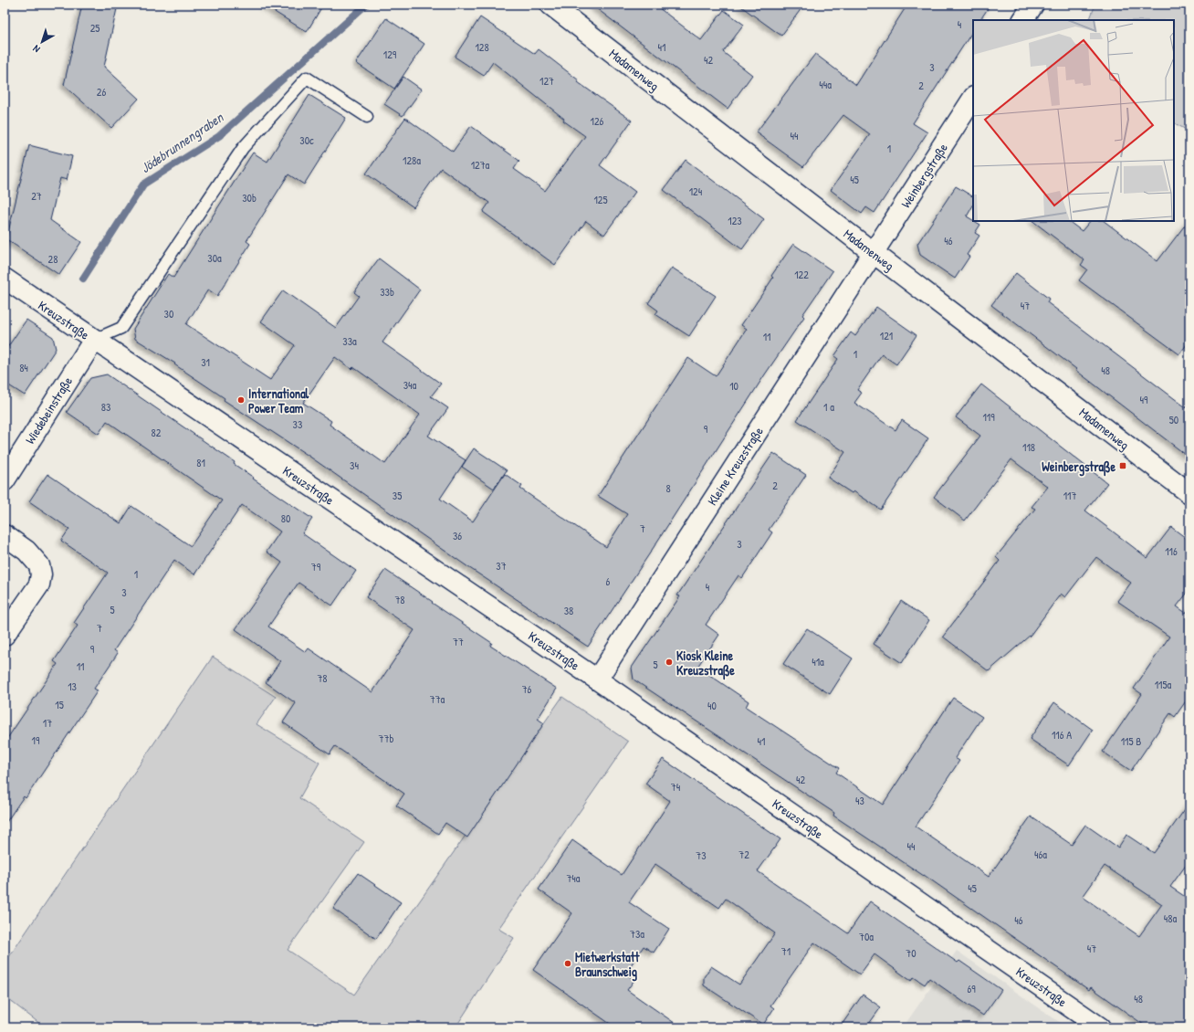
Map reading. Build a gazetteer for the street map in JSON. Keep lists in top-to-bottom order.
{
  "streets": {
    "street": [
      "Madamenweg",
      "Weinbergstraße",
      "Kreuzstraße",
      "Wiedebeinstraße",
      "Kleine Kreuzstraße"
    ]
  },
  "crossings": [
    ["Madamenweg", "Weinbergstraße"],
    ["Madamenweg", "Kleine Kreuzstraße"],
    ["Weinbergstraße", "Kleine Kreuzstraße"],
    ["Kreuzstraße", "Wiedebeinstraße"],
    ["Kreuzstraße", "Kleine Kreuzstraße"]
  ],
  "water": ["Jödebrunnengraben"],
  "places": {
    "other": ["International Power Team", "Kiosk Kleine Kreuzstraße", "Mietwerkstatt Braunschweig"],
    "transit": ["Weinbergstraße"]
  },
  "house_numbers": [
    "4",
    "25",
    "128",
    "41",
    "129",
    "42",
    "3",
    "127",
    "44a",
    "2",
    "26",
    "126",
    "44",
    "30c",
    "1",
    "128a",
    "127a",
    "45",
    "124",
    "27",
    "30b",
    "125",
    "123",
    "46",
    "30a",
    "28",
    "122",
    "33b",
    "47",
    "30",
    "121",
    "11",
    "33a",
    "1",
    "31",
    "84",
    "48",
    "34a",
    "10",
    "49",
    "83",
    "1 a",
    "119",
    "50",
    "33",
    "9",
    "82",
    "118",
    "81",
    "34",
    "2",
    "8",
    "35",
    "117",
    "80",
    "7",
    "36",
    "3",
    "116",
    "37",
    "79",
    "1",
    "6",
    "4",
    "3",
    "78",
    "5",
    "38",
    "7",
    "77",
    "9",
    "41a",
    "5",
    "11",
    "78",
    "115a",
    "13",
    "76",
    "77a",
    "15",
    "40",
    "17",
    "116 A",
    "77b",
    "19",
    "41",
    "115 B",
    "42",
    "74",
    "43",
    "44",
    "72",
    "46a",
    "73",
    "74a",
    "45",
    "48a",
    "46",
    "73a",
    "70a",
    "47",
    "71",
    "70",
    "69",
    "48"
  ],
  "north": "bottom left"
}
